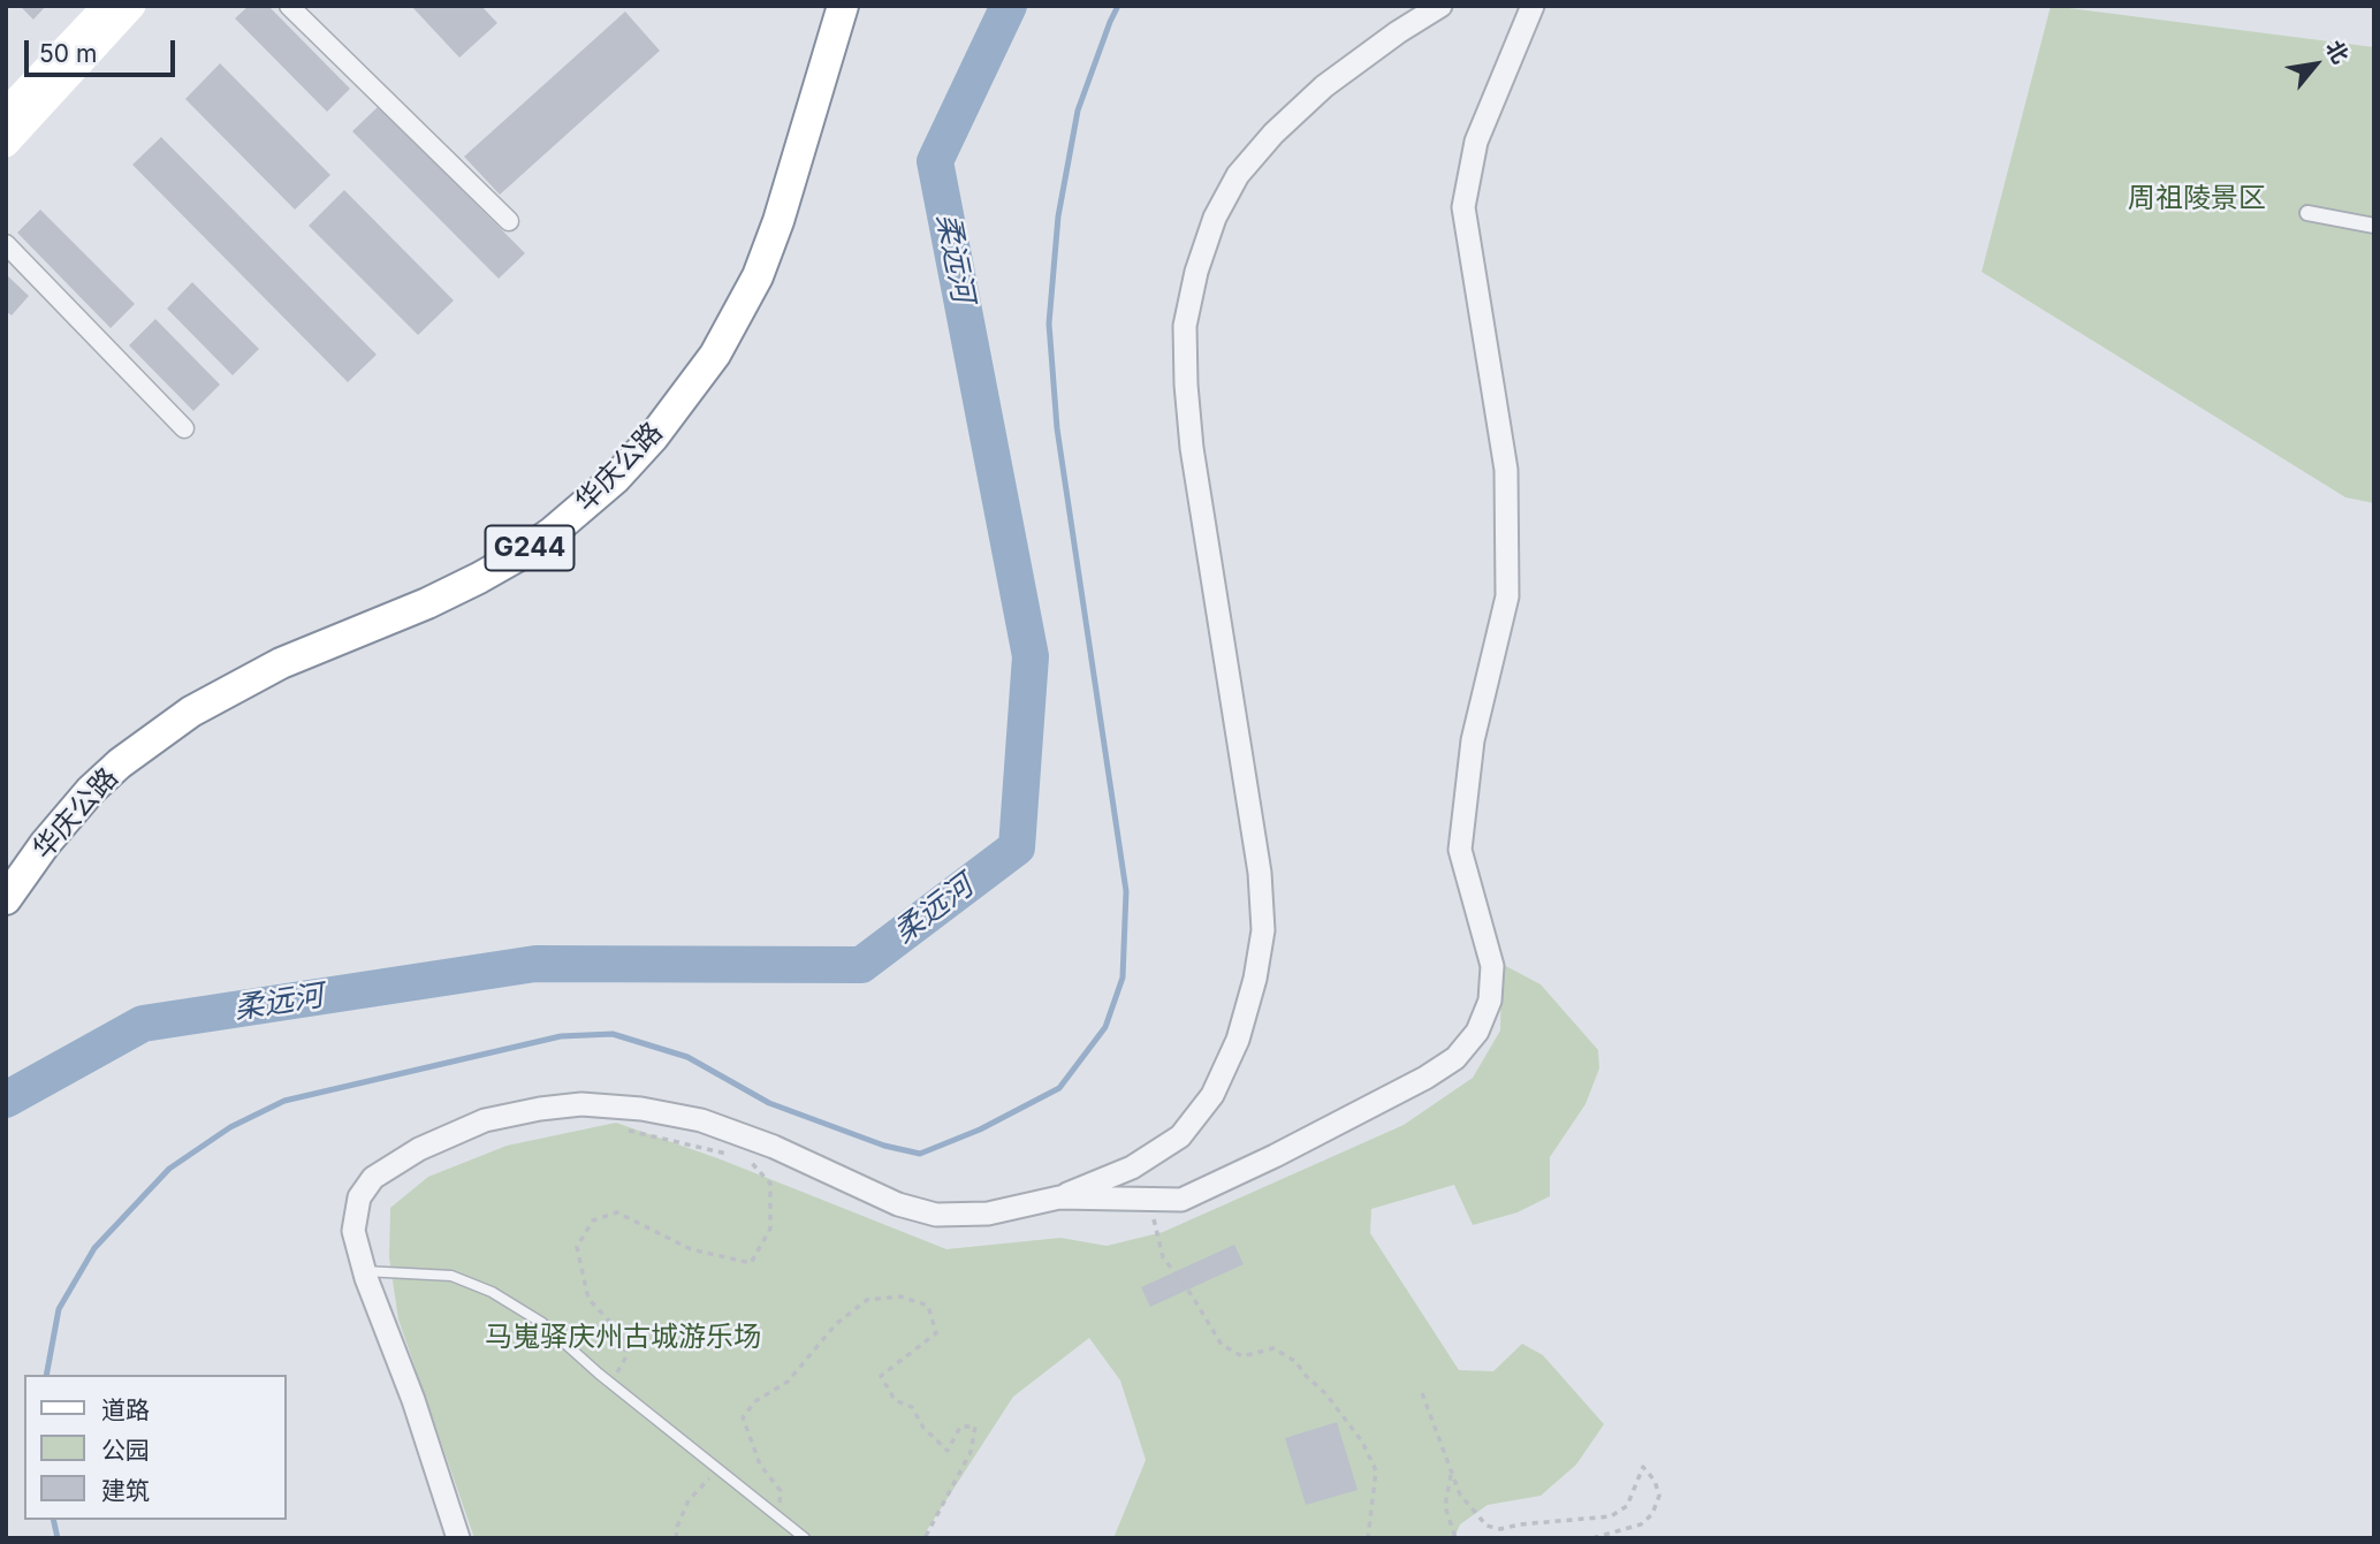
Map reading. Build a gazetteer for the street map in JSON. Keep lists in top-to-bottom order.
{
  "streets": {
    "highway": ["华庆公路", "G244"]
  },
  "water": ["柔远河"],
  "parks": ["周祖陵景区", "马嵬驿庆州古城游乐场"],
  "legend": ["道路", "公园", "建筑"],
  "scale_bar": "50 m",
  "north": "top right"
}
